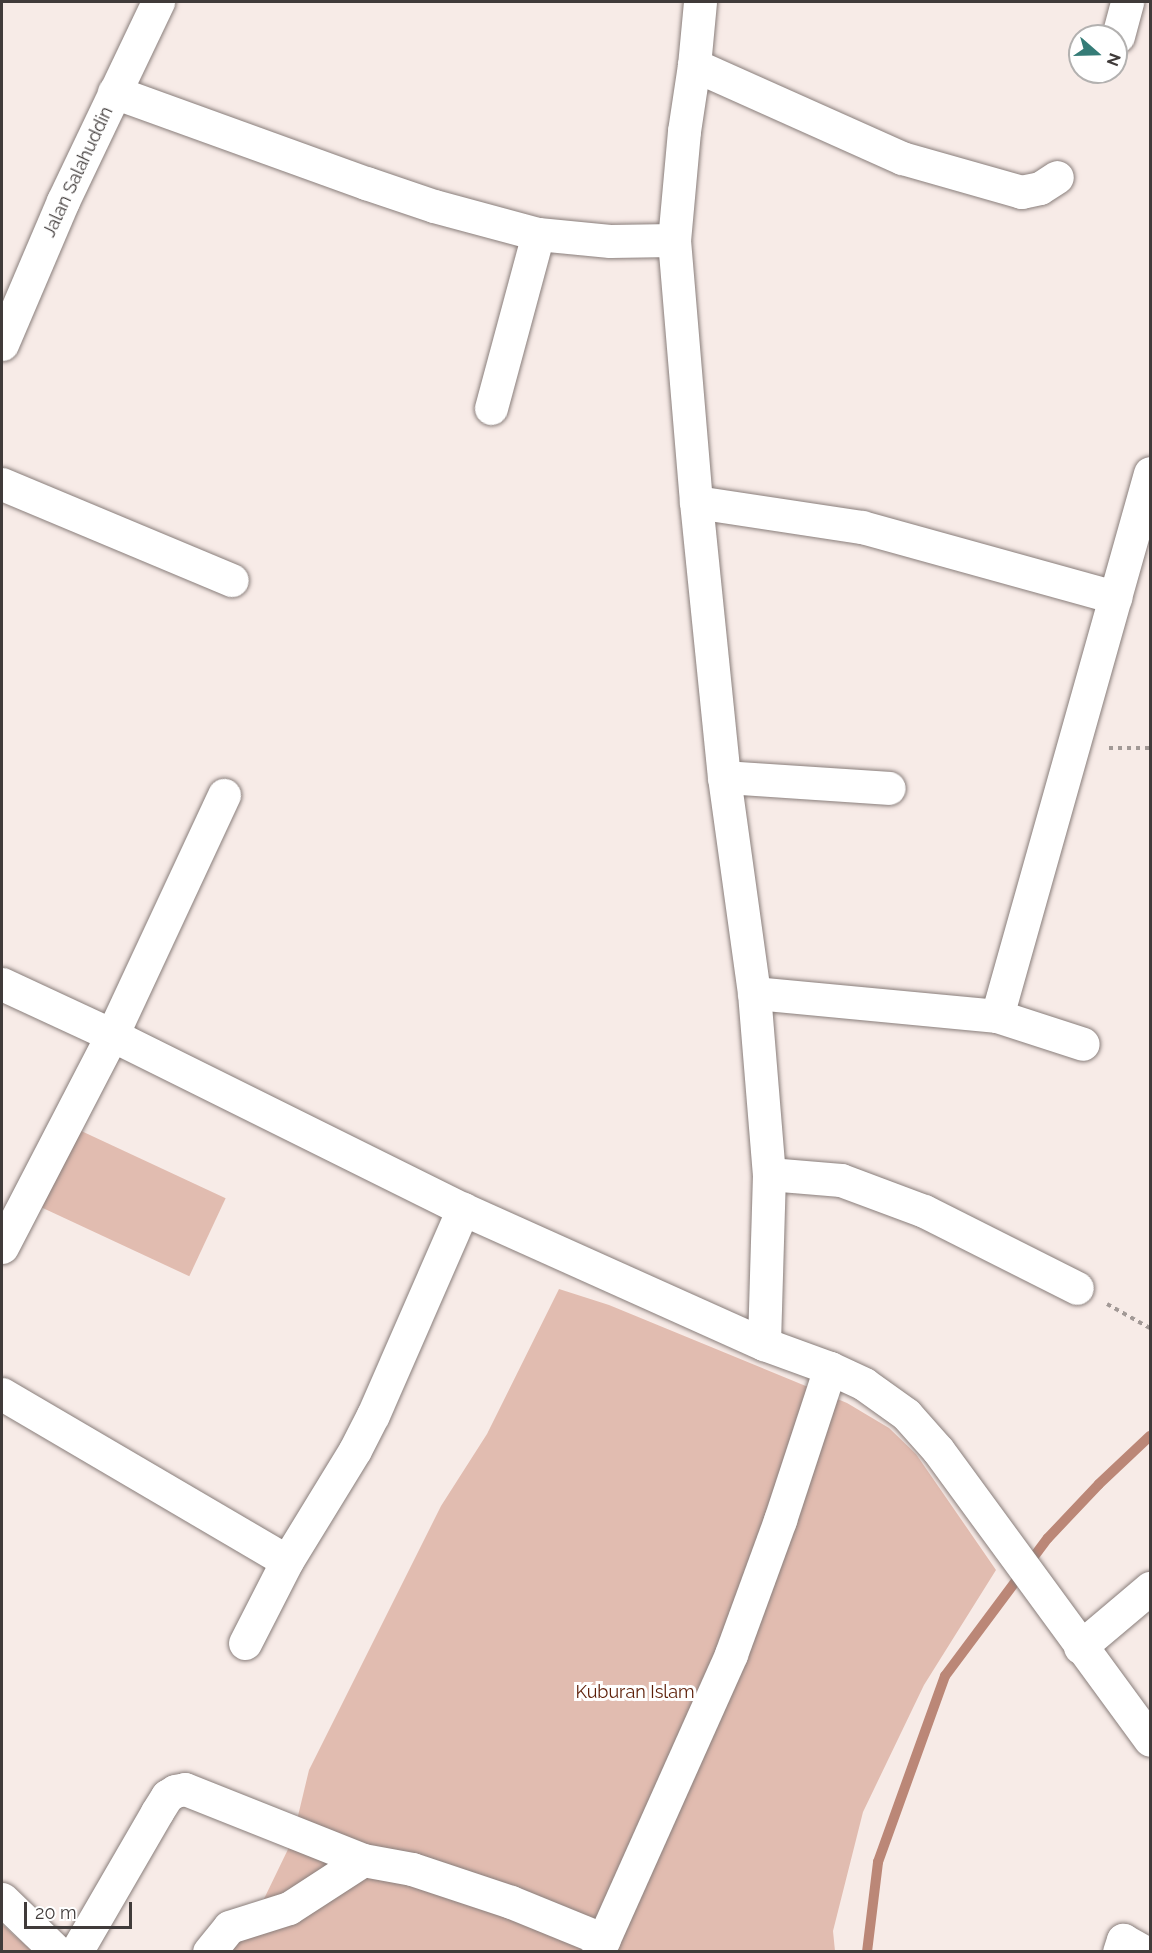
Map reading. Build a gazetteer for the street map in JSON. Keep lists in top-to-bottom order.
{
  "streets": {
    "street": ["Jalan Salahuddin"]
  },
  "parks": ["Kuburan Islam"],
  "scale_bar": "20 m",
  "north": "right"
}
